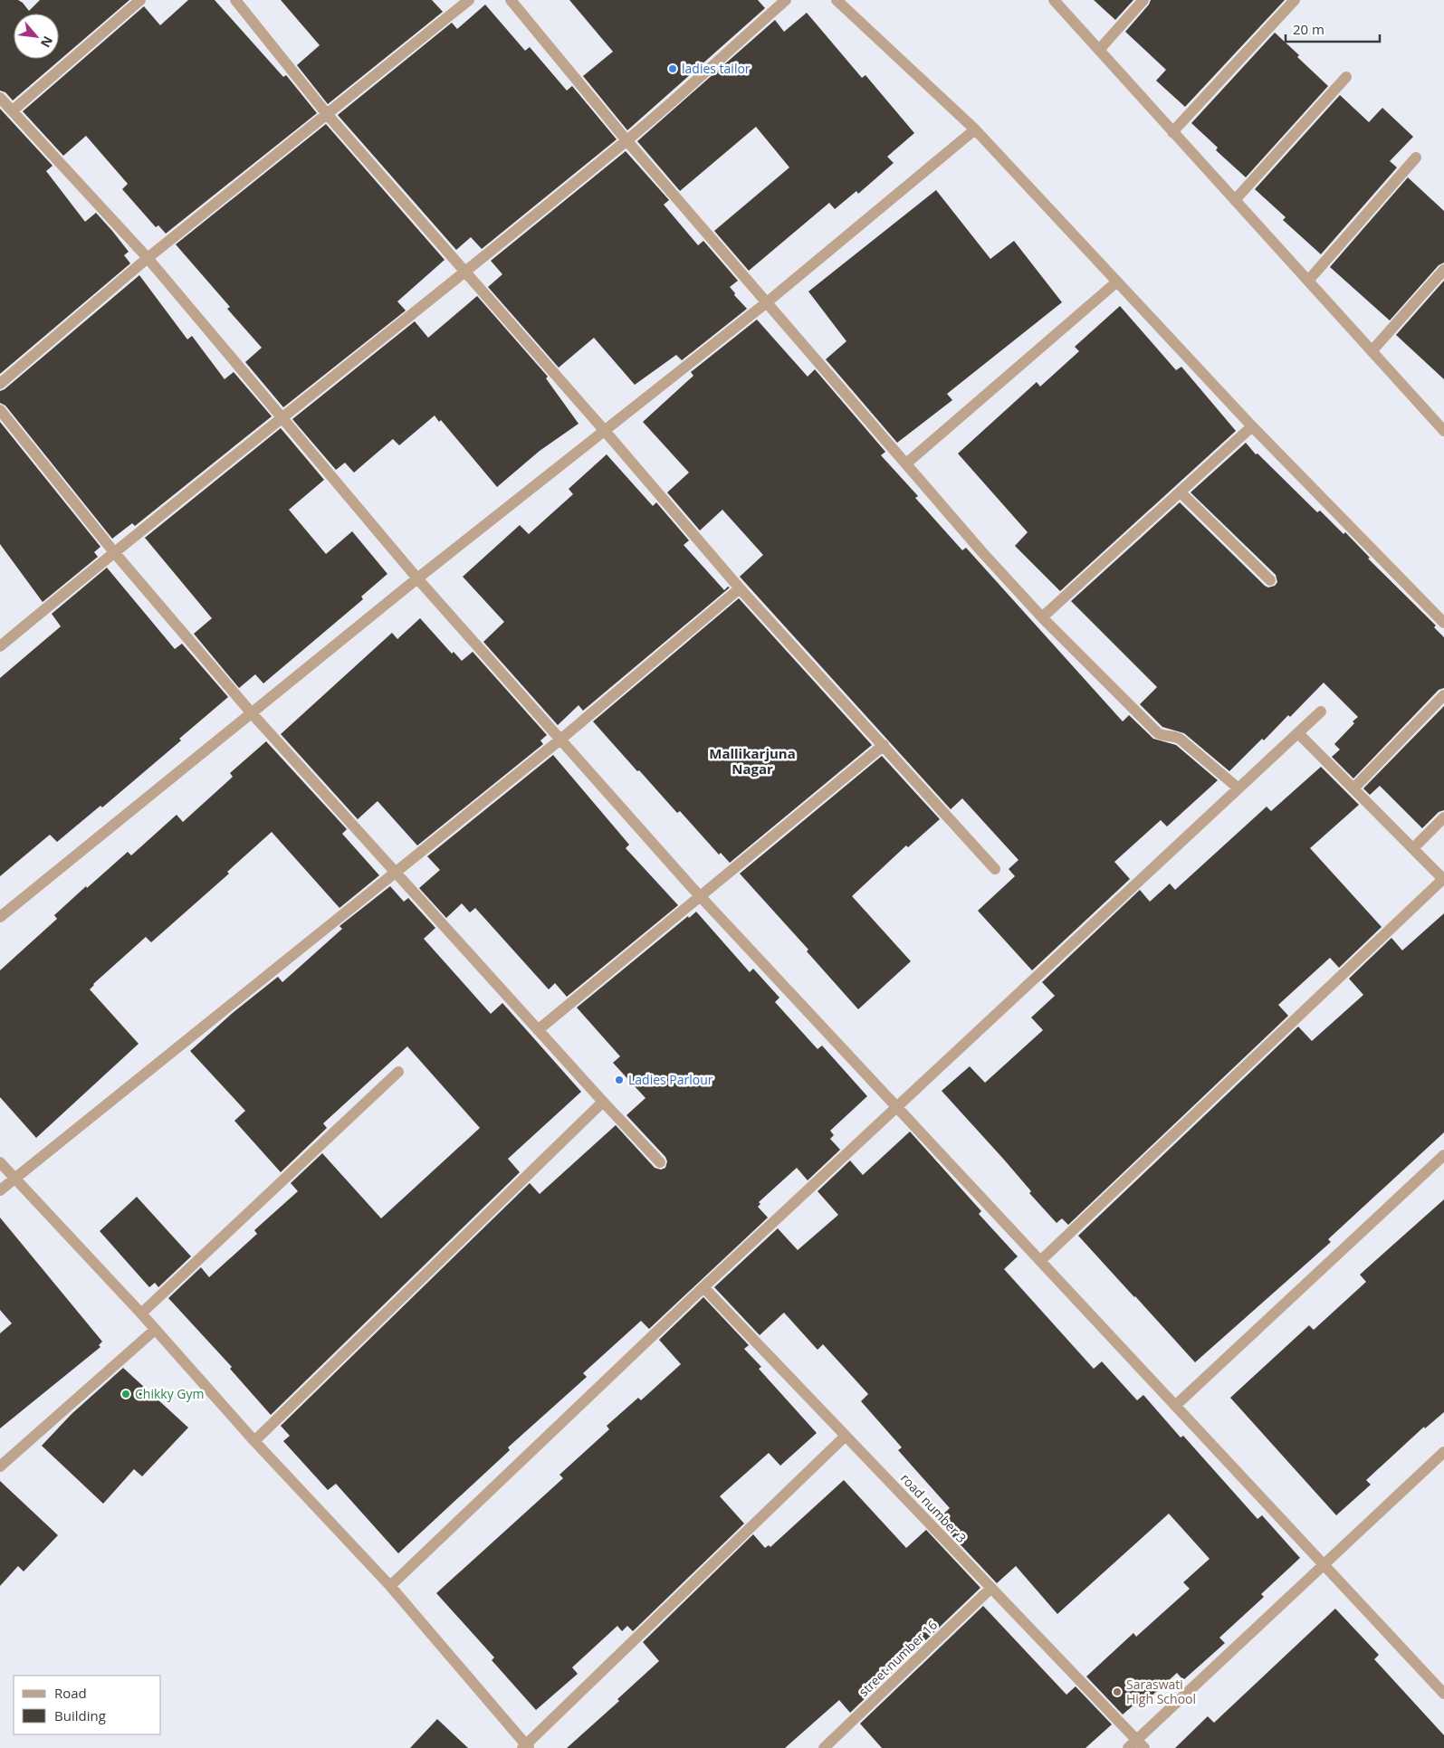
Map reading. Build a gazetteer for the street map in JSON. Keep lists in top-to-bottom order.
{
  "streets": {
    "street": ["road number 3", "street number 16"]
  },
  "crossings": [
    ["road number 3", "street number 16"]
  ],
  "districts": ["Mallikarjuna Nagar"],
  "places": [
    "ladies tailor",
    "Ladies Parlour",
    "Chikky Gym",
    "Saraswati High School"
  ],
  "legend": ["Road", "Building"],
  "scale_bar": "20 m",
  "north": "bottom right"
}
